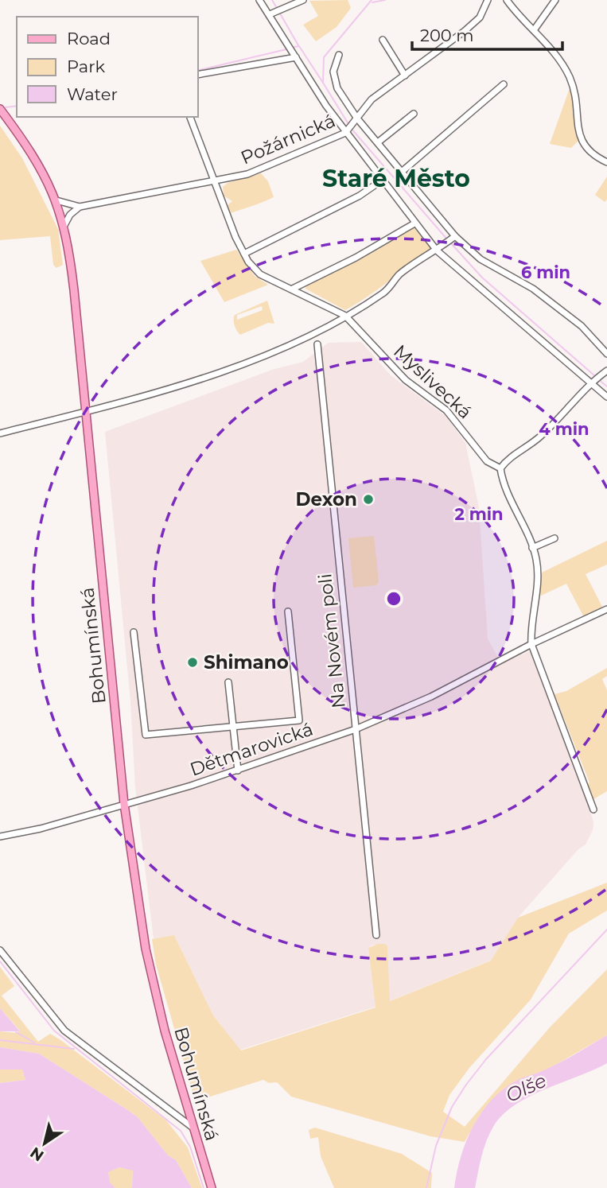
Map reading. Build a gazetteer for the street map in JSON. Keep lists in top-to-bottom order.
{
  "streets": {
    "main road": ["Bohumínská"],
    "street": [
      "Požárnická",
      "Myslivecká",
      "Na Novém poli",
      "Dětmarovická"
    ]
  },
  "crossings": [
    ["Požárnická", "Myslivecká"],
    ["Na Novém poli", "Dětmarovická"],
    ["Bohumínská", "Dětmarovická"]
  ],
  "districts": ["Staré Město"],
  "water": ["Olše"],
  "places": ["Dexon", "Shimano"],
  "legend": ["Road", "Park", "Water"],
  "scale_bar": "200 m",
  "north": "bottom left",
  "rings": ["6 min", "4 min", "2 min"]
}
